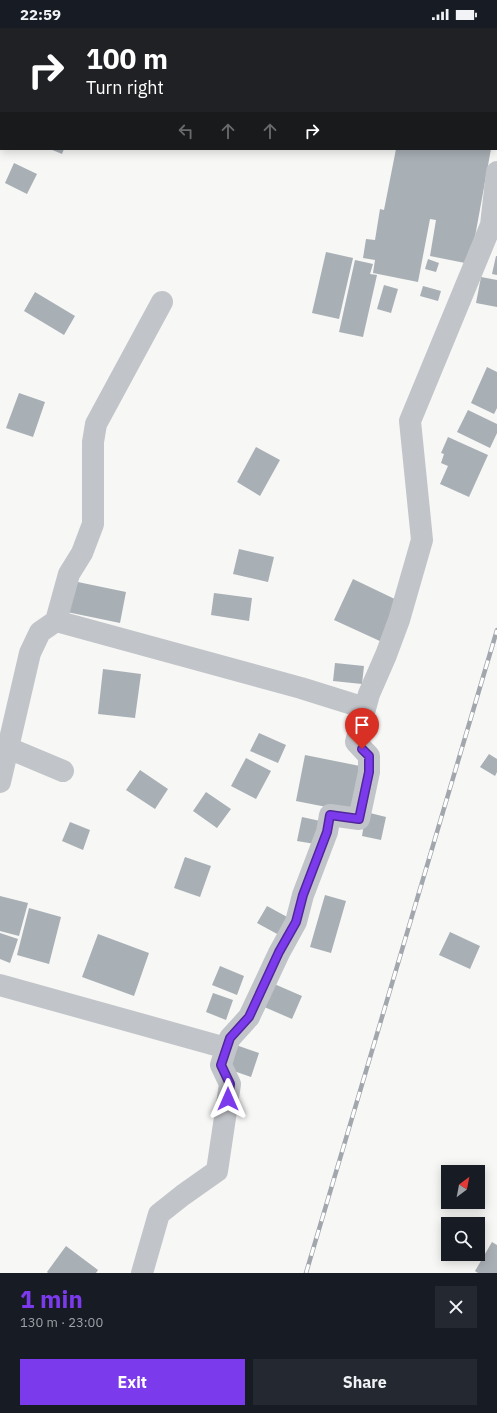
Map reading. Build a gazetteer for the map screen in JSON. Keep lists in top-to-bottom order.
{
  "north": "top right",
  "page": {
    "status": "22:59",
    "turn": ["100 m", "Turn right"],
    "heading": ["1 min", "130 m · 23:00"],
    "buttons": ["Exit", "Share"]
  }
}
